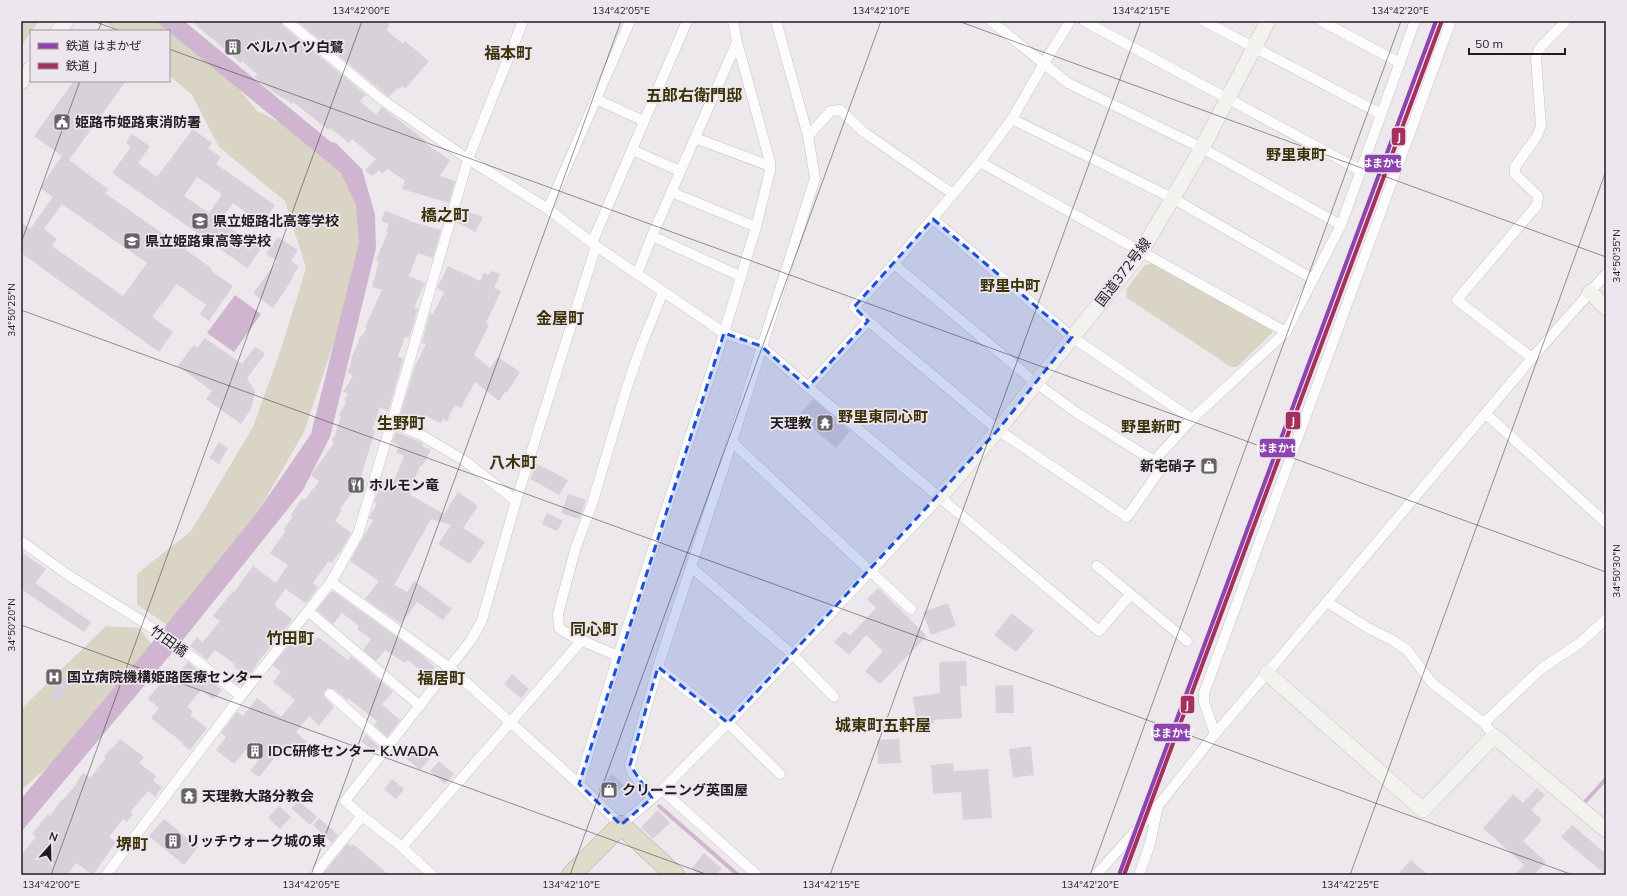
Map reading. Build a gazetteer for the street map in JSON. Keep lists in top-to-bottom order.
{
  "streets": {
    "street": ["国道372号線", "竹田橋"]
  },
  "districts": [
    "福本町",
    "五郎右衛門邸",
    "野里東町",
    "橋之町",
    "野里中町",
    "金屋町",
    "野里東同心町",
    "生野町",
    "野里新町",
    "八木町",
    "同心町",
    "竹田町",
    "福居町",
    "城東町五軒屋",
    "堺町"
  ],
  "places": {
    "building": ["ベルハイツ白鷺", "IDC研修センター K.WADA", "リッチウォーク城の東"],
    "public building": ["姫路市姫路東消防署"],
    "school or university": ["県立姫路北高等学校", "県立姫路東高等学校"],
    "temple": ["天理教", "天理教大路分教会"],
    "shop": ["新宅硝子", "クリーニング英国屋"],
    "restaurant": ["ホルモン竜"],
    "hospital": ["国立病院機構姫路医療センター"]
  },
  "lines": ["rail line はまかぜ", "rail line J"],
  "legend": ["鉄道 はまかぜ", "鉄道 J"],
  "scale_bar": "50 m",
  "north": "top",
  "coordinates": [
    "134°42'00\"E",
    "134°42'05\"E",
    "134°42'10\"E",
    "134°42'15\"E",
    "134°42'20\"E",
    "34°50'35\"N",
    "34°50'25\"N",
    "34°50'30\"N",
    "34°50'20\"N",
    "134°42'25\"E"
  ]
}
